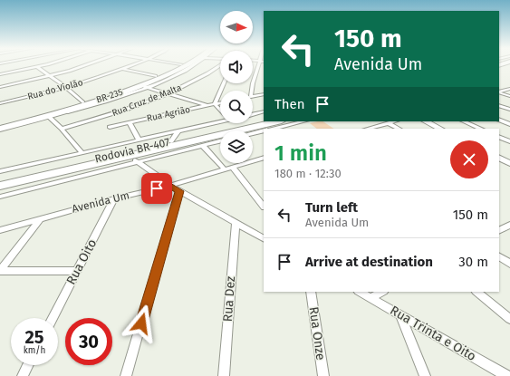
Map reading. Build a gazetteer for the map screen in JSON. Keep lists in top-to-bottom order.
{
  "streets": {
    "highway": ["Rodovia BR-407"],
    "main road": ["BR-235"],
    "street": [
      "Rua do Violão",
      "Rua Cruz de Malta",
      "Rua Agrião",
      "Avenida Um",
      "Rua Oito",
      "Rua Dez",
      "Rua Onze",
      "Rua Trinta e Oito"
    ]
  },
  "crossings": [
    ["Avenida Um", "Rua Oito"]
  ],
  "north": "right",
  "page": {
    "turn": ["150 m", "Avenida Um"],
    "then": "Then",
    "heading": ["1 min", "180 m · 12:30"],
    "list": [
      {
        "name": "Turn left",
        "note": "Avenida Um",
        "value": "150 m"
      },
      {
        "name": "Arrive at destination",
        "value": "30 m"
      }
    ],
    "speed": "25 km/h",
    "limit": "30"
  }
}
